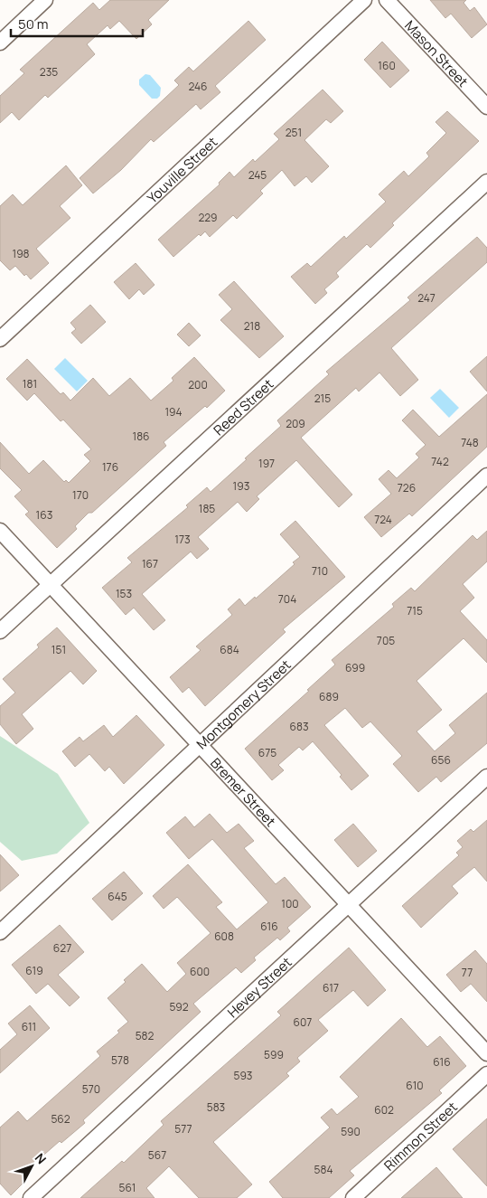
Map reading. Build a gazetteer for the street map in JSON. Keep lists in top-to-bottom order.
{
  "streets": {
    "street": [
      "Mason Street",
      "Youville Street",
      "Reed Street",
      "Montgomery Street",
      "Bremer Street",
      "Hevey Street",
      "Rimmon Street"
    ]
  },
  "crossings": [
    ["Reed Street", "Bremer Street"],
    ["Montgomery Street", "Bremer Street"],
    ["Bremer Street", "Hevey Street"]
  ],
  "house_numbers": [
    "160",
    "235",
    "246",
    "251",
    "245",
    "229",
    "198",
    "247",
    "218",
    "181",
    "200",
    "215",
    "194",
    "209",
    "186",
    "748",
    "742",
    "197",
    "176",
    "193",
    "726",
    "170",
    "185",
    "163",
    "724",
    "173",
    "167",
    "710",
    "153",
    "704",
    "715",
    "705",
    "151",
    "684",
    "699",
    "689",
    "683",
    "675",
    "656",
    "645",
    "100",
    "616",
    "608",
    "627",
    "619",
    "600",
    "77",
    "617",
    "592",
    "607",
    "611",
    "582",
    "599",
    "578",
    "616",
    "593",
    "610",
    "570",
    "583",
    "602",
    "562",
    "577",
    "590",
    "567",
    "584",
    "561"
  ],
  "scale_bar": "50 m",
  "north": "top right"
}
